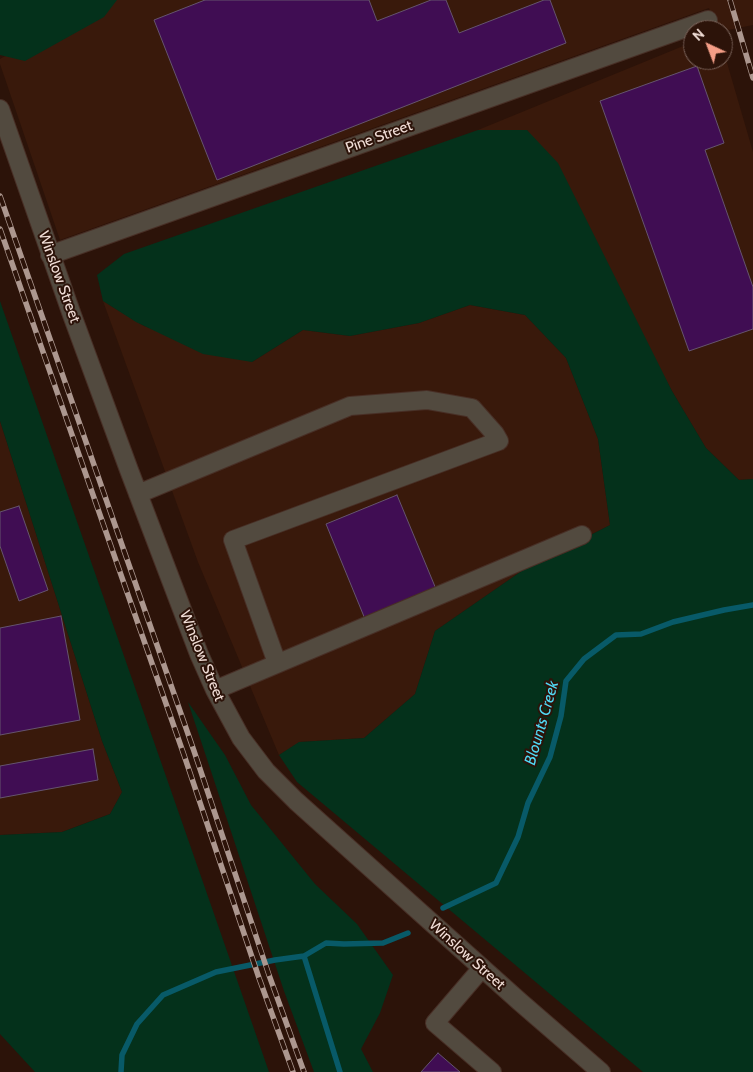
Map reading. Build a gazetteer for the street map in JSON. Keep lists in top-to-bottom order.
{
  "streets": {
    "street": ["Pine Street", "Winslow Street"]
  },
  "crossings": [
    ["Pine Street", "Winslow Street"]
  ],
  "water": ["Blounts Creek"],
  "north": "top left"
}
